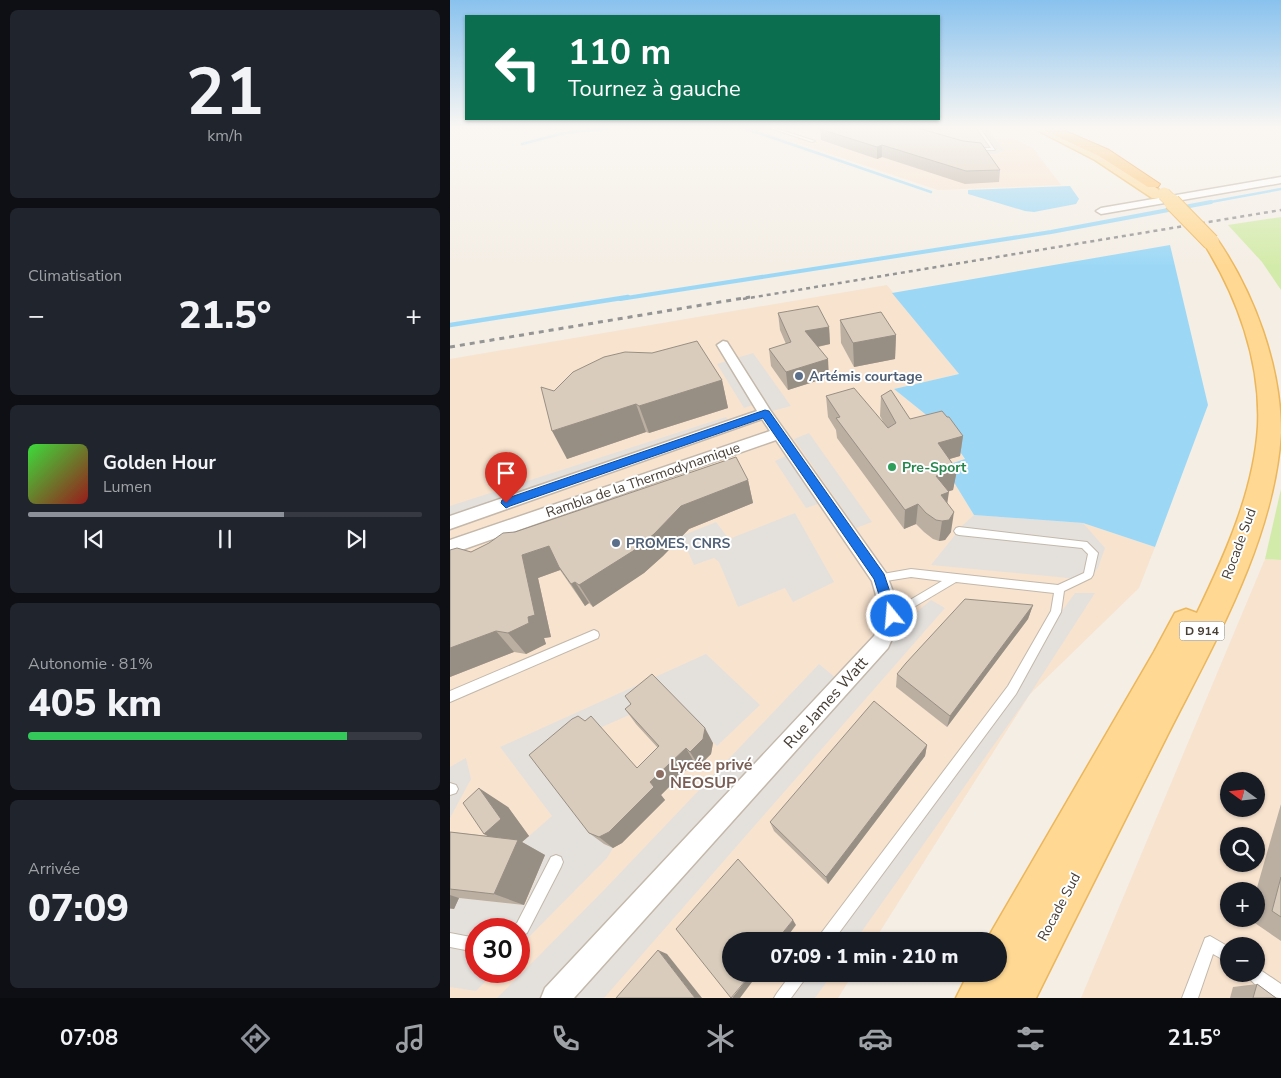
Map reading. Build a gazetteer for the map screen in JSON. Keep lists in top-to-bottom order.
{
  "streets": {
    "highway": ["D 914"],
    "main road": ["Rocade Sud"],
    "street": ["Rambla de la Thermodynamique", "Rue James Watt"]
  },
  "crossings": [
    ["Rocade Sud", "D 914"]
  ],
  "places": [
    "Artémis courtage",
    "Pre-Sport",
    "PROMES, CNRS",
    "Lycée privé NEOSUP"
  ],
  "north": "left",
  "page": {
    "tile": [
      ["21", "km/h"],
      "Climatisation",
      ["Autonomie · 81%", "405 km"],
      ["Arrivée", "07:09"]
    ],
    "turn": ["110 m", "Tournez à gauche"],
    "heat": ["−", "21.5°", "+"],
    "song": ["Golden Hour", "Lumen"],
    "map_buttons": ["+", "−"],
    "limit": "30",
    "trip": "07:09 · 1 min · 210 m",
    "tabs": ["07:08", "21.5°"]
  }
}
